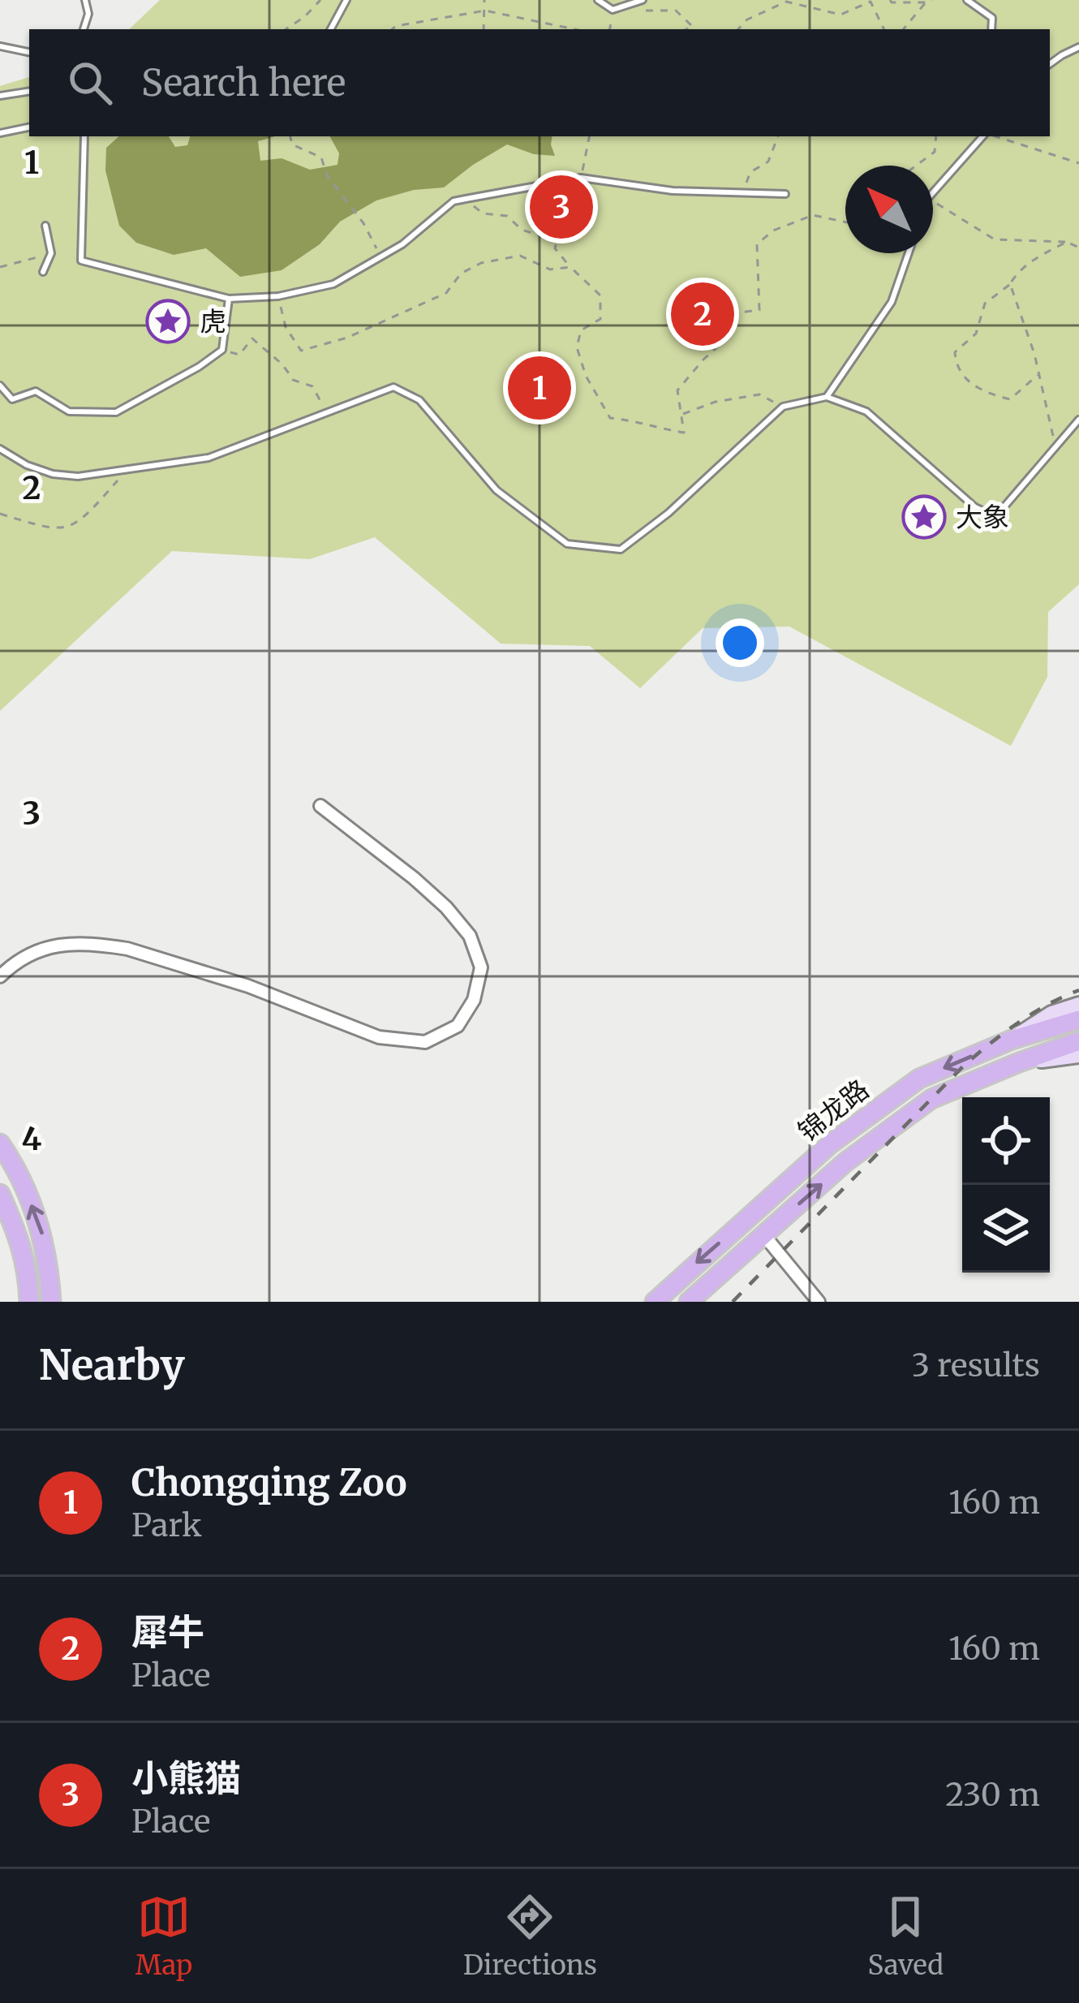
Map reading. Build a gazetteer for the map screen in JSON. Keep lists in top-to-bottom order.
{
  "streets": {
    "main road": ["锦龙路"]
  },
  "places": {
    "place": ["虎", "大象"]
  },
  "north": "top left",
  "page": {
    "search": "Search here",
    "pins": ["3", "2", "1"],
    "heading": ["Nearby", "3 results"],
    "list": [
      {
        "mark": "1",
        "name": "Chongqing Zoo",
        "note": "Park",
        "value": "160 m"
      },
      {
        "mark": "2",
        "name": "犀牛",
        "note": "Place",
        "value": "160 m"
      },
      {
        "mark": "3",
        "name": "小熊猫",
        "note": "Place",
        "value": "230 m"
      }
    ],
    "nav": ["Map", "Directions", "Saved"]
  },
  "grid": {
    "rows": [
      "1",
      "2",
      "3",
      "4"
    ]
  }
}
